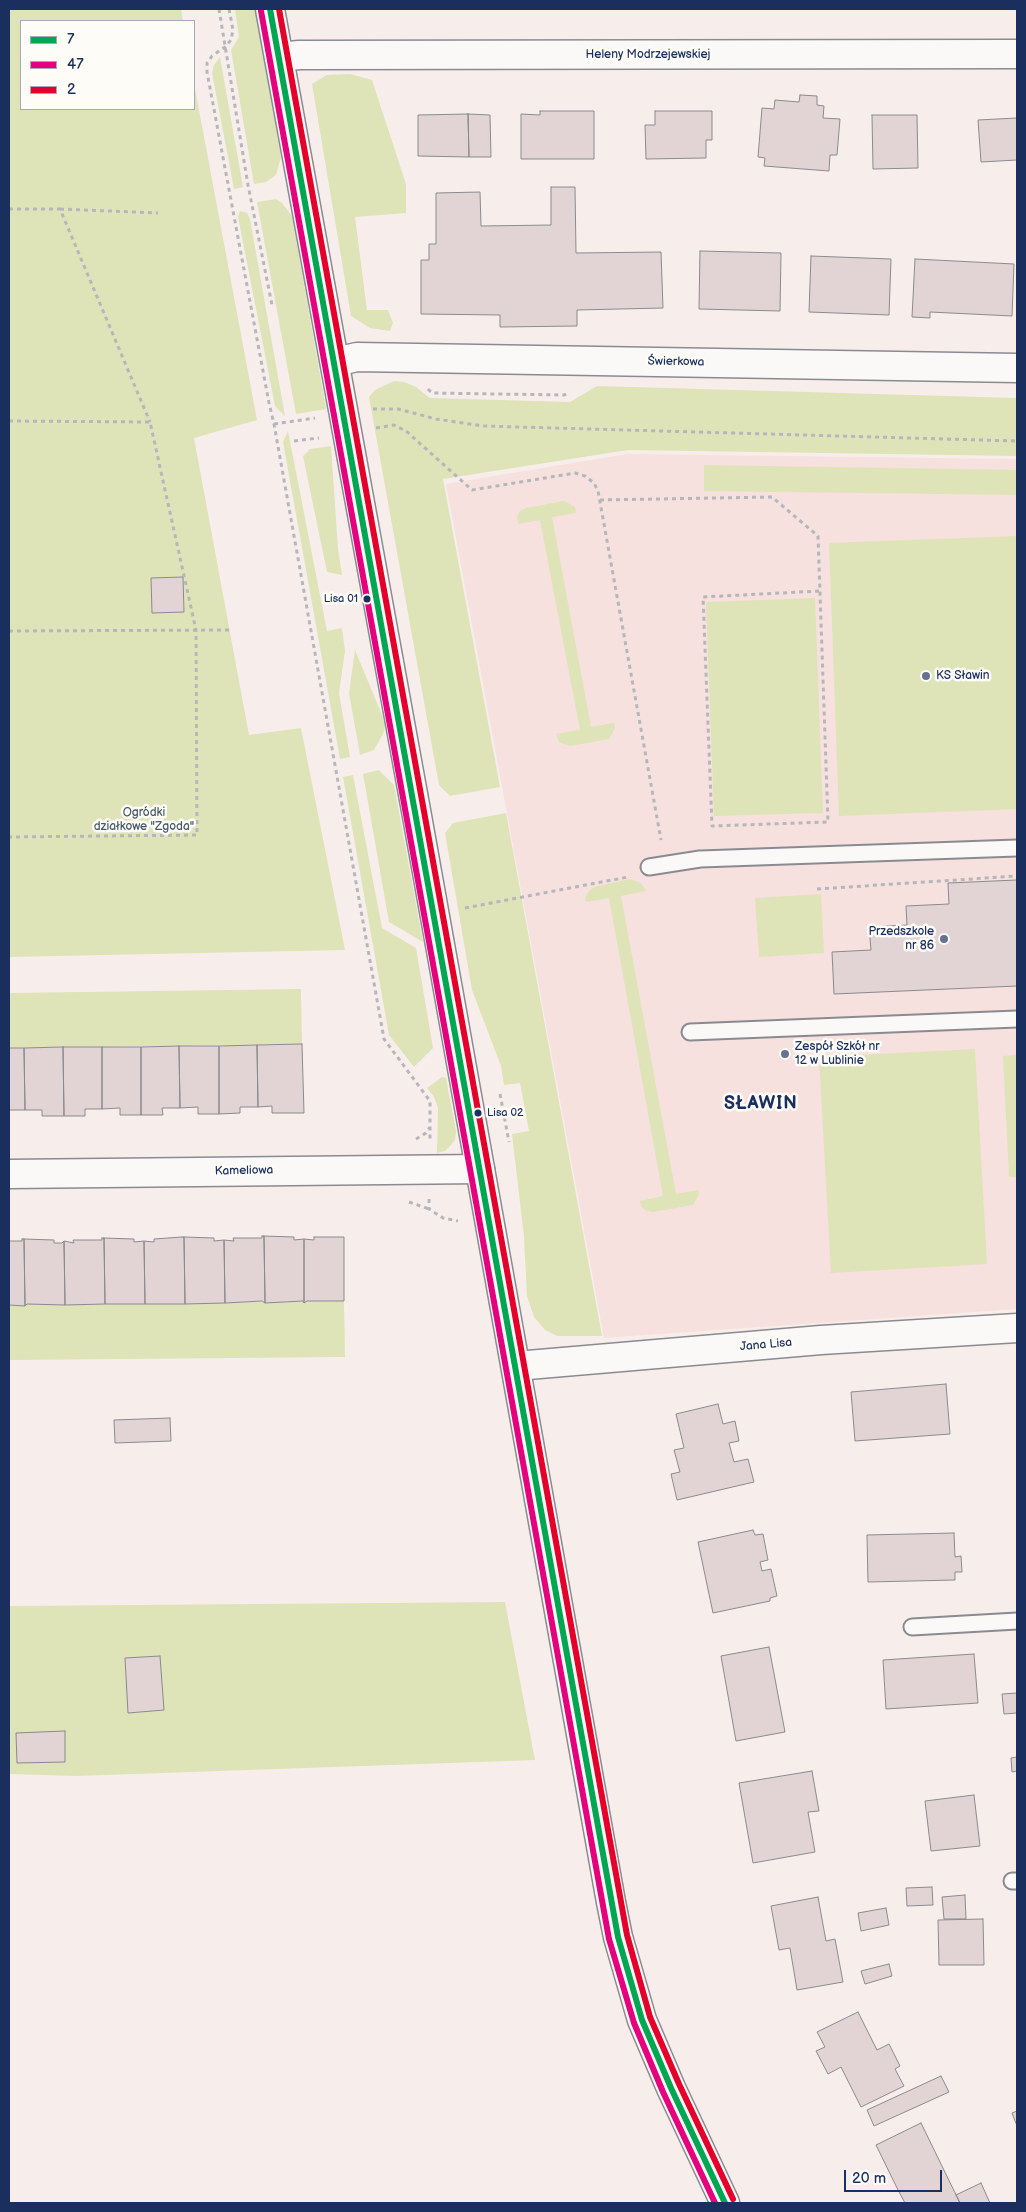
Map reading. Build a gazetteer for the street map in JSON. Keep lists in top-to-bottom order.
{
  "streets": {
    "street": [
      "Heleny Modrzejewskiej",
      "Świerkowa",
      "Kameliowa",
      "Jana Lisa"
    ]
  },
  "districts": ["SŁAWIN"],
  "parks": ["Ogródki działkowe \"Zgoda\""],
  "places": [
    "Lisa 01",
    "KS Sławin",
    "Przedszkole nr 86",
    "Zespół Szkół nr 12 w Lublinie",
    "Lisa 02"
  ],
  "lines": ["transit line 7", "transit line 2", "transit line 47"],
  "legend": ["7", "47", "2"],
  "scale_bar": "20 m"
}
